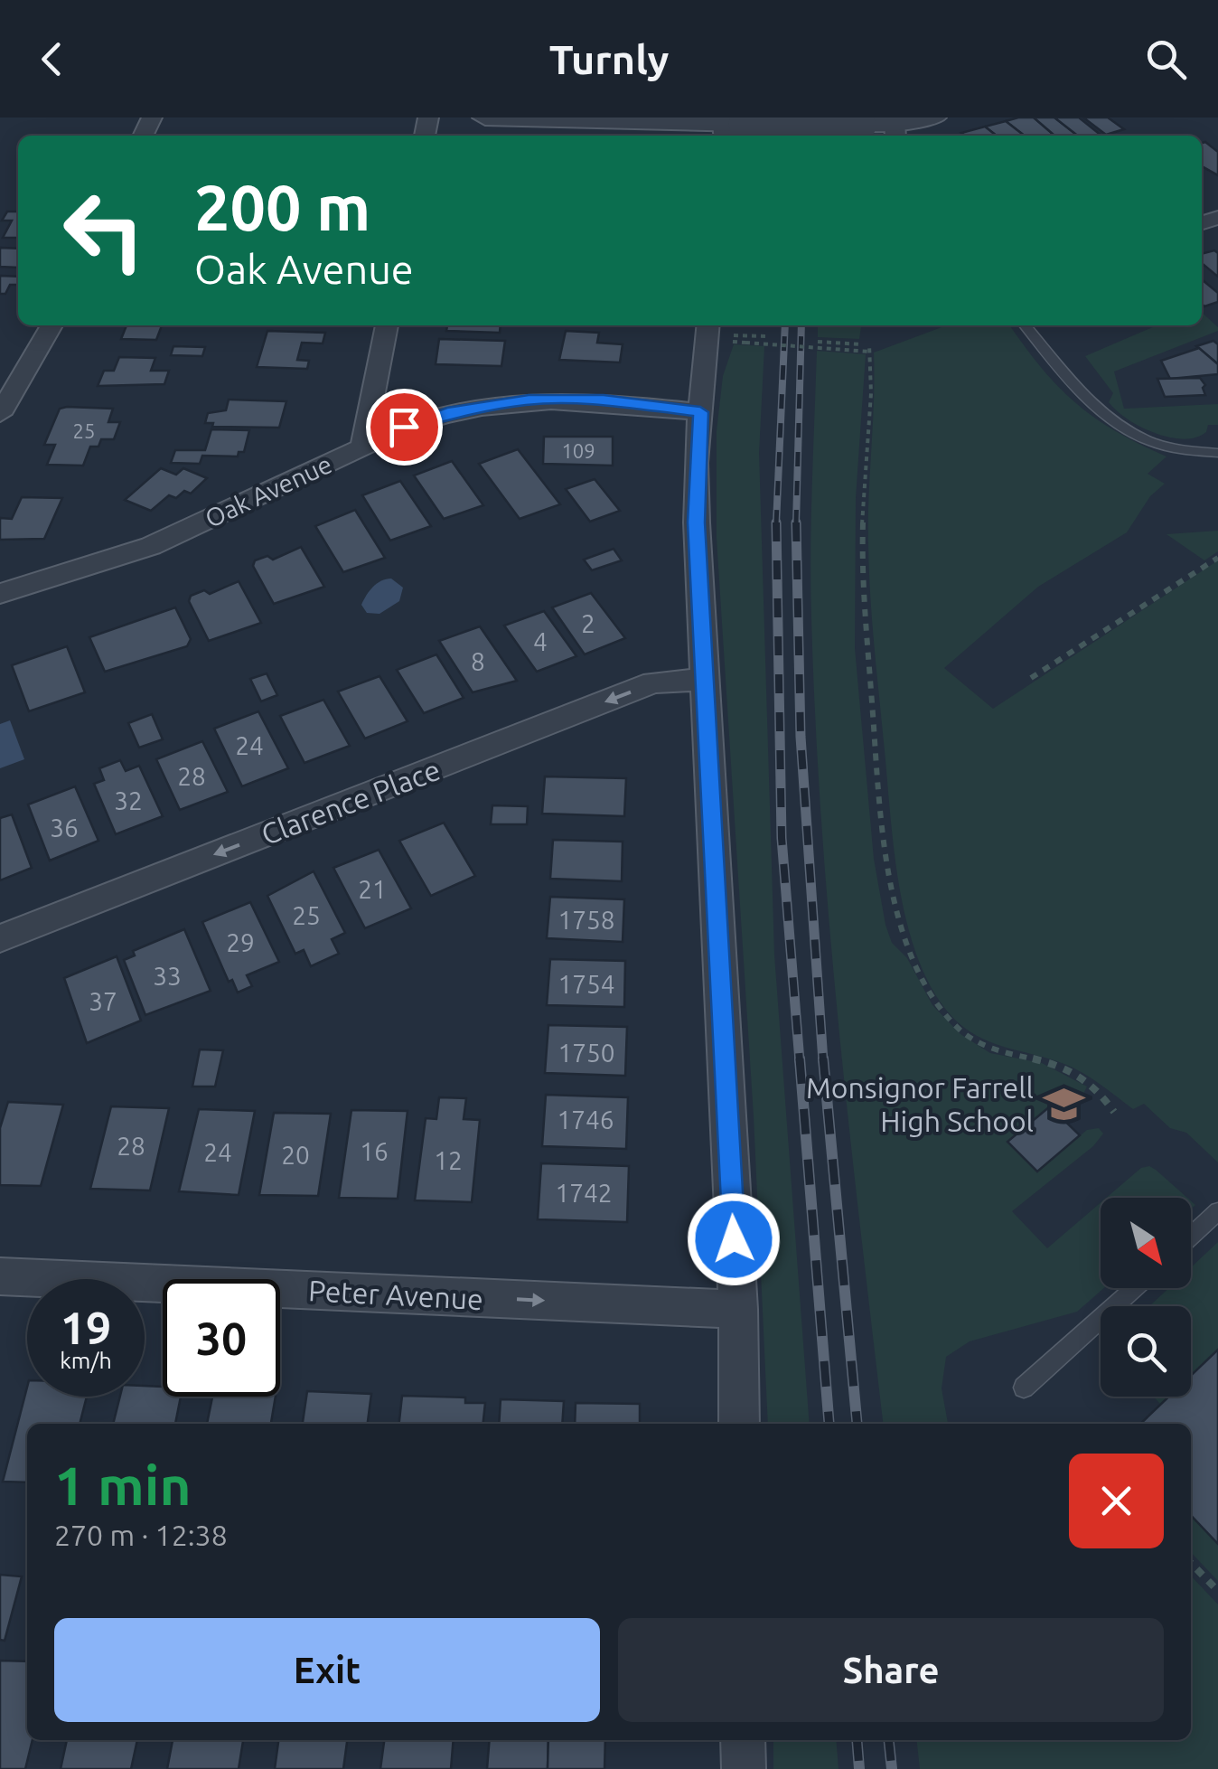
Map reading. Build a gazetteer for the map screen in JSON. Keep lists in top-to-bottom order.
{
  "streets": {
    "street": ["Oak Avenue", "Clarence Place", "Peter Avenue"]
  },
  "one_way": ["Clarence Place", "Peter Avenue"],
  "places": {
    "school or university": ["Monsignor Farrell High School"]
  },
  "house_numbers": [
    "25",
    "109",
    "2",
    "4",
    "8",
    "24",
    "28",
    "32",
    "36",
    "21",
    "25",
    "1758",
    "29",
    "33",
    "1754",
    "37",
    "1750",
    "1746",
    "28",
    "16",
    "24",
    "20",
    "12",
    "1742"
  ],
  "north": "bottom right",
  "page": {
    "header": "Turnly",
    "turn": ["200 m", "Oak Avenue"],
    "speed": "19 km/h",
    "limit": "30",
    "heading": ["1 min", "270 m · 12:38"],
    "buttons": ["Exit", "Share"]
  }
}
